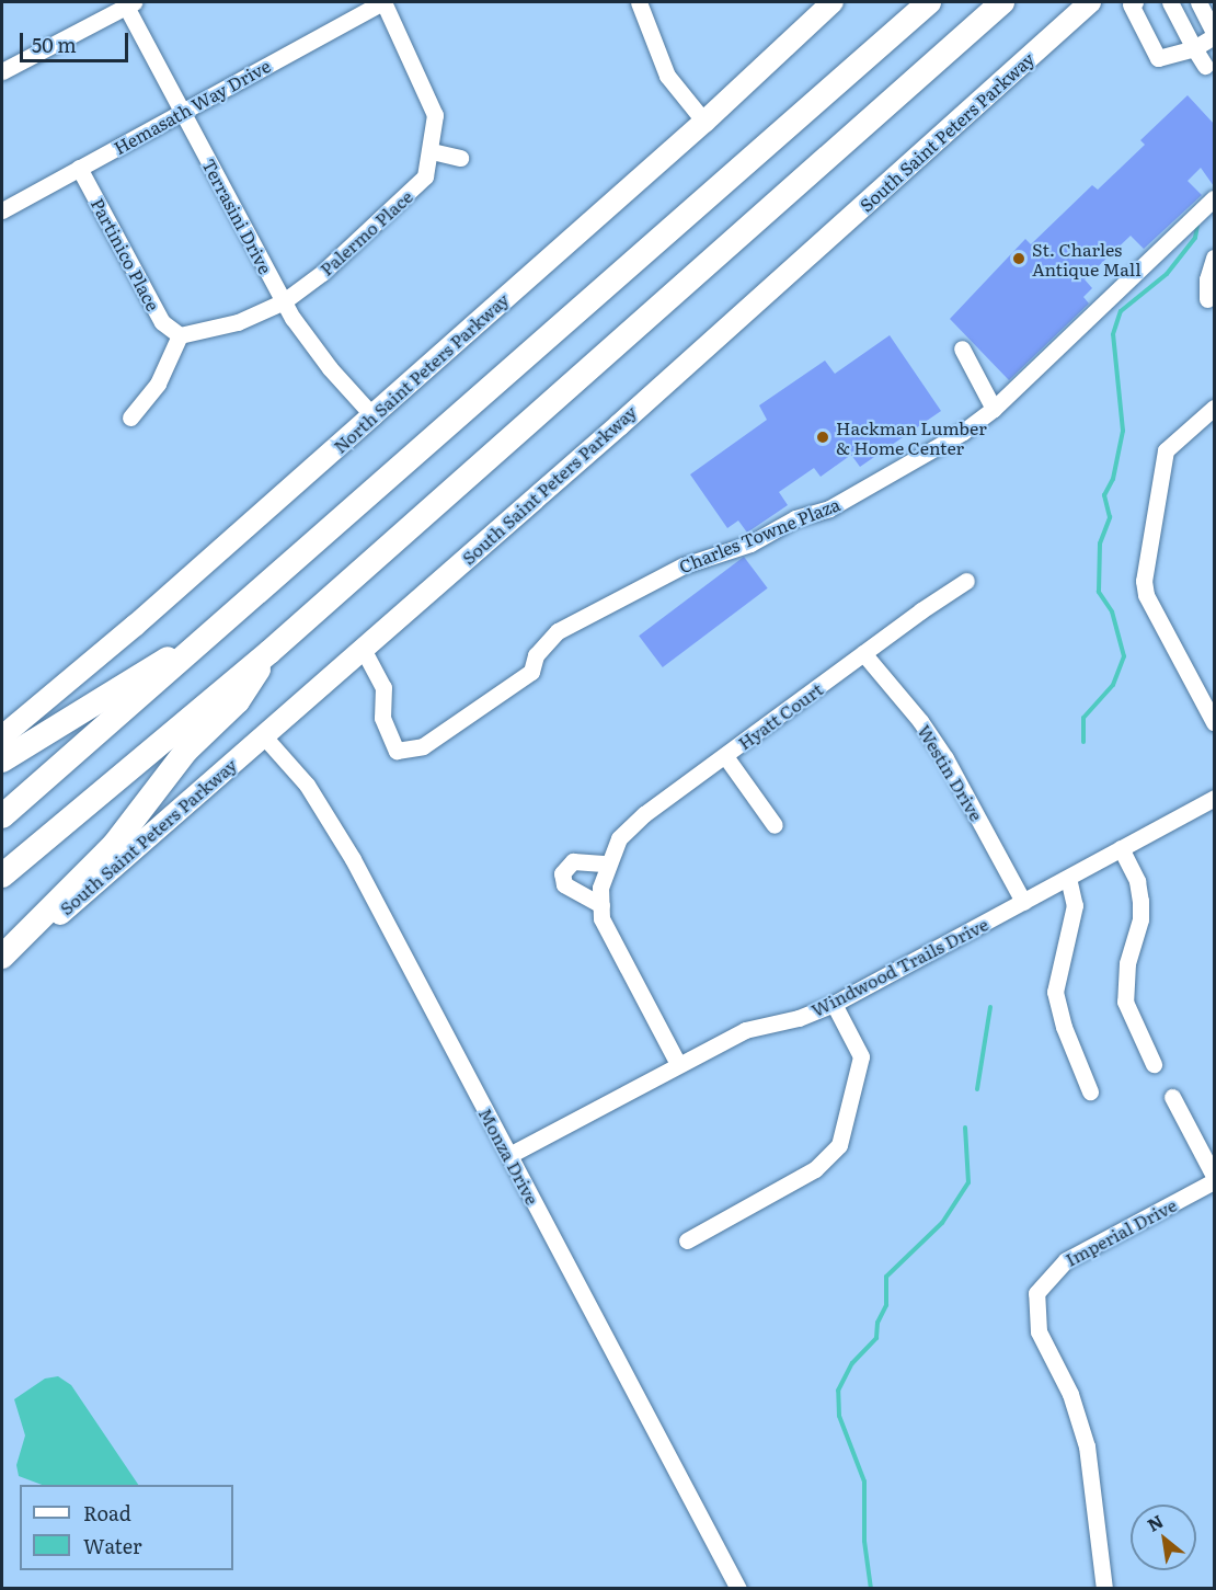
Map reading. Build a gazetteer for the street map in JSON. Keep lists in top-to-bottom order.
{
  "streets": {
    "main road": ["South Saint Peters Parkway", "North Saint Peters Parkway"],
    "street": [
      "Hemasath Way Drive",
      "Terrasini Drive",
      "Palermo Place",
      "Partinico Place",
      "Charles Towne Plaza",
      "Hyatt Court",
      "Westin Drive",
      "Windwood Trails Drive",
      "Monza Drive",
      "Imperial Drive"
    ]
  },
  "crossings": [
    ["Hemasath Way Drive", "Terrasini Drive"],
    ["Hemasath Way Drive", "Palermo Place"],
    ["Hemasath Way Drive", "Partinico Place"],
    ["South Saint Peters Parkway", "Charles Towne Plaza"],
    ["South Saint Peters Parkway", "Monza Drive"],
    ["Terrasini Drive", "Palermo Place"],
    ["Terrasini Drive", "North Saint Peters Parkway"],
    ["Hyatt Court", "Westin Drive"],
    ["Hyatt Court", "Windwood Trails Drive"],
    ["Westin Drive", "Windwood Trails Drive"],
    ["Windwood Trails Drive", "Monza Drive"]
  ],
  "places": ["St. Charles Antique Mall", "Hackman Lumber & Home Center"],
  "legend": ["Road", "Water"],
  "scale_bar": "50 m",
  "north": "top left"
}
